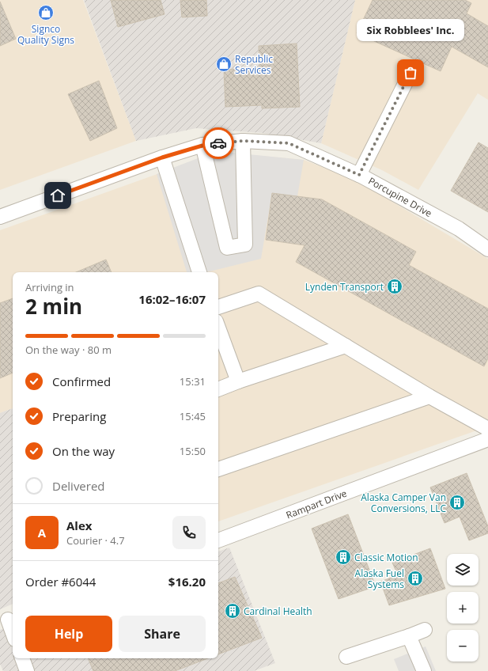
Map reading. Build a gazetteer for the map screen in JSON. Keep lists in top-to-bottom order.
{
  "streets": {
    "street": ["Porcupine Drive", "Rampart Drive"]
  },
  "places": {
    "shop": ["Signco Quality Signs", "Republic Services"],
    "other": ["Six Robblees' Inc."],
    "building": [
      "Lynden Transport",
      "Alaska Camper Van Conversions, LLC",
      "Classic Motion",
      "Alaska Fuel Systems",
      "Cardinal Health"
    ]
  },
  "page": {
    "bubble": "Six Robblees' Inc.",
    "heading": ["2 min", "Arriving in", "16:02–16:07"],
    "panel": [
      "Alex",
      "Courier · 4.7",
      "Order #6044",
      "$16.20"
    ],
    "bar": "On the way · 80 m",
    "list": [
      ["Confirmed", "15:31"],
      ["Preparing", "15:45"],
      ["On the way", "15:50"],
      "Delivered"
    ],
    "round": "A",
    "map_buttons": ["+", "−"],
    "buttons": ["Help", "Share"]
  }
}
